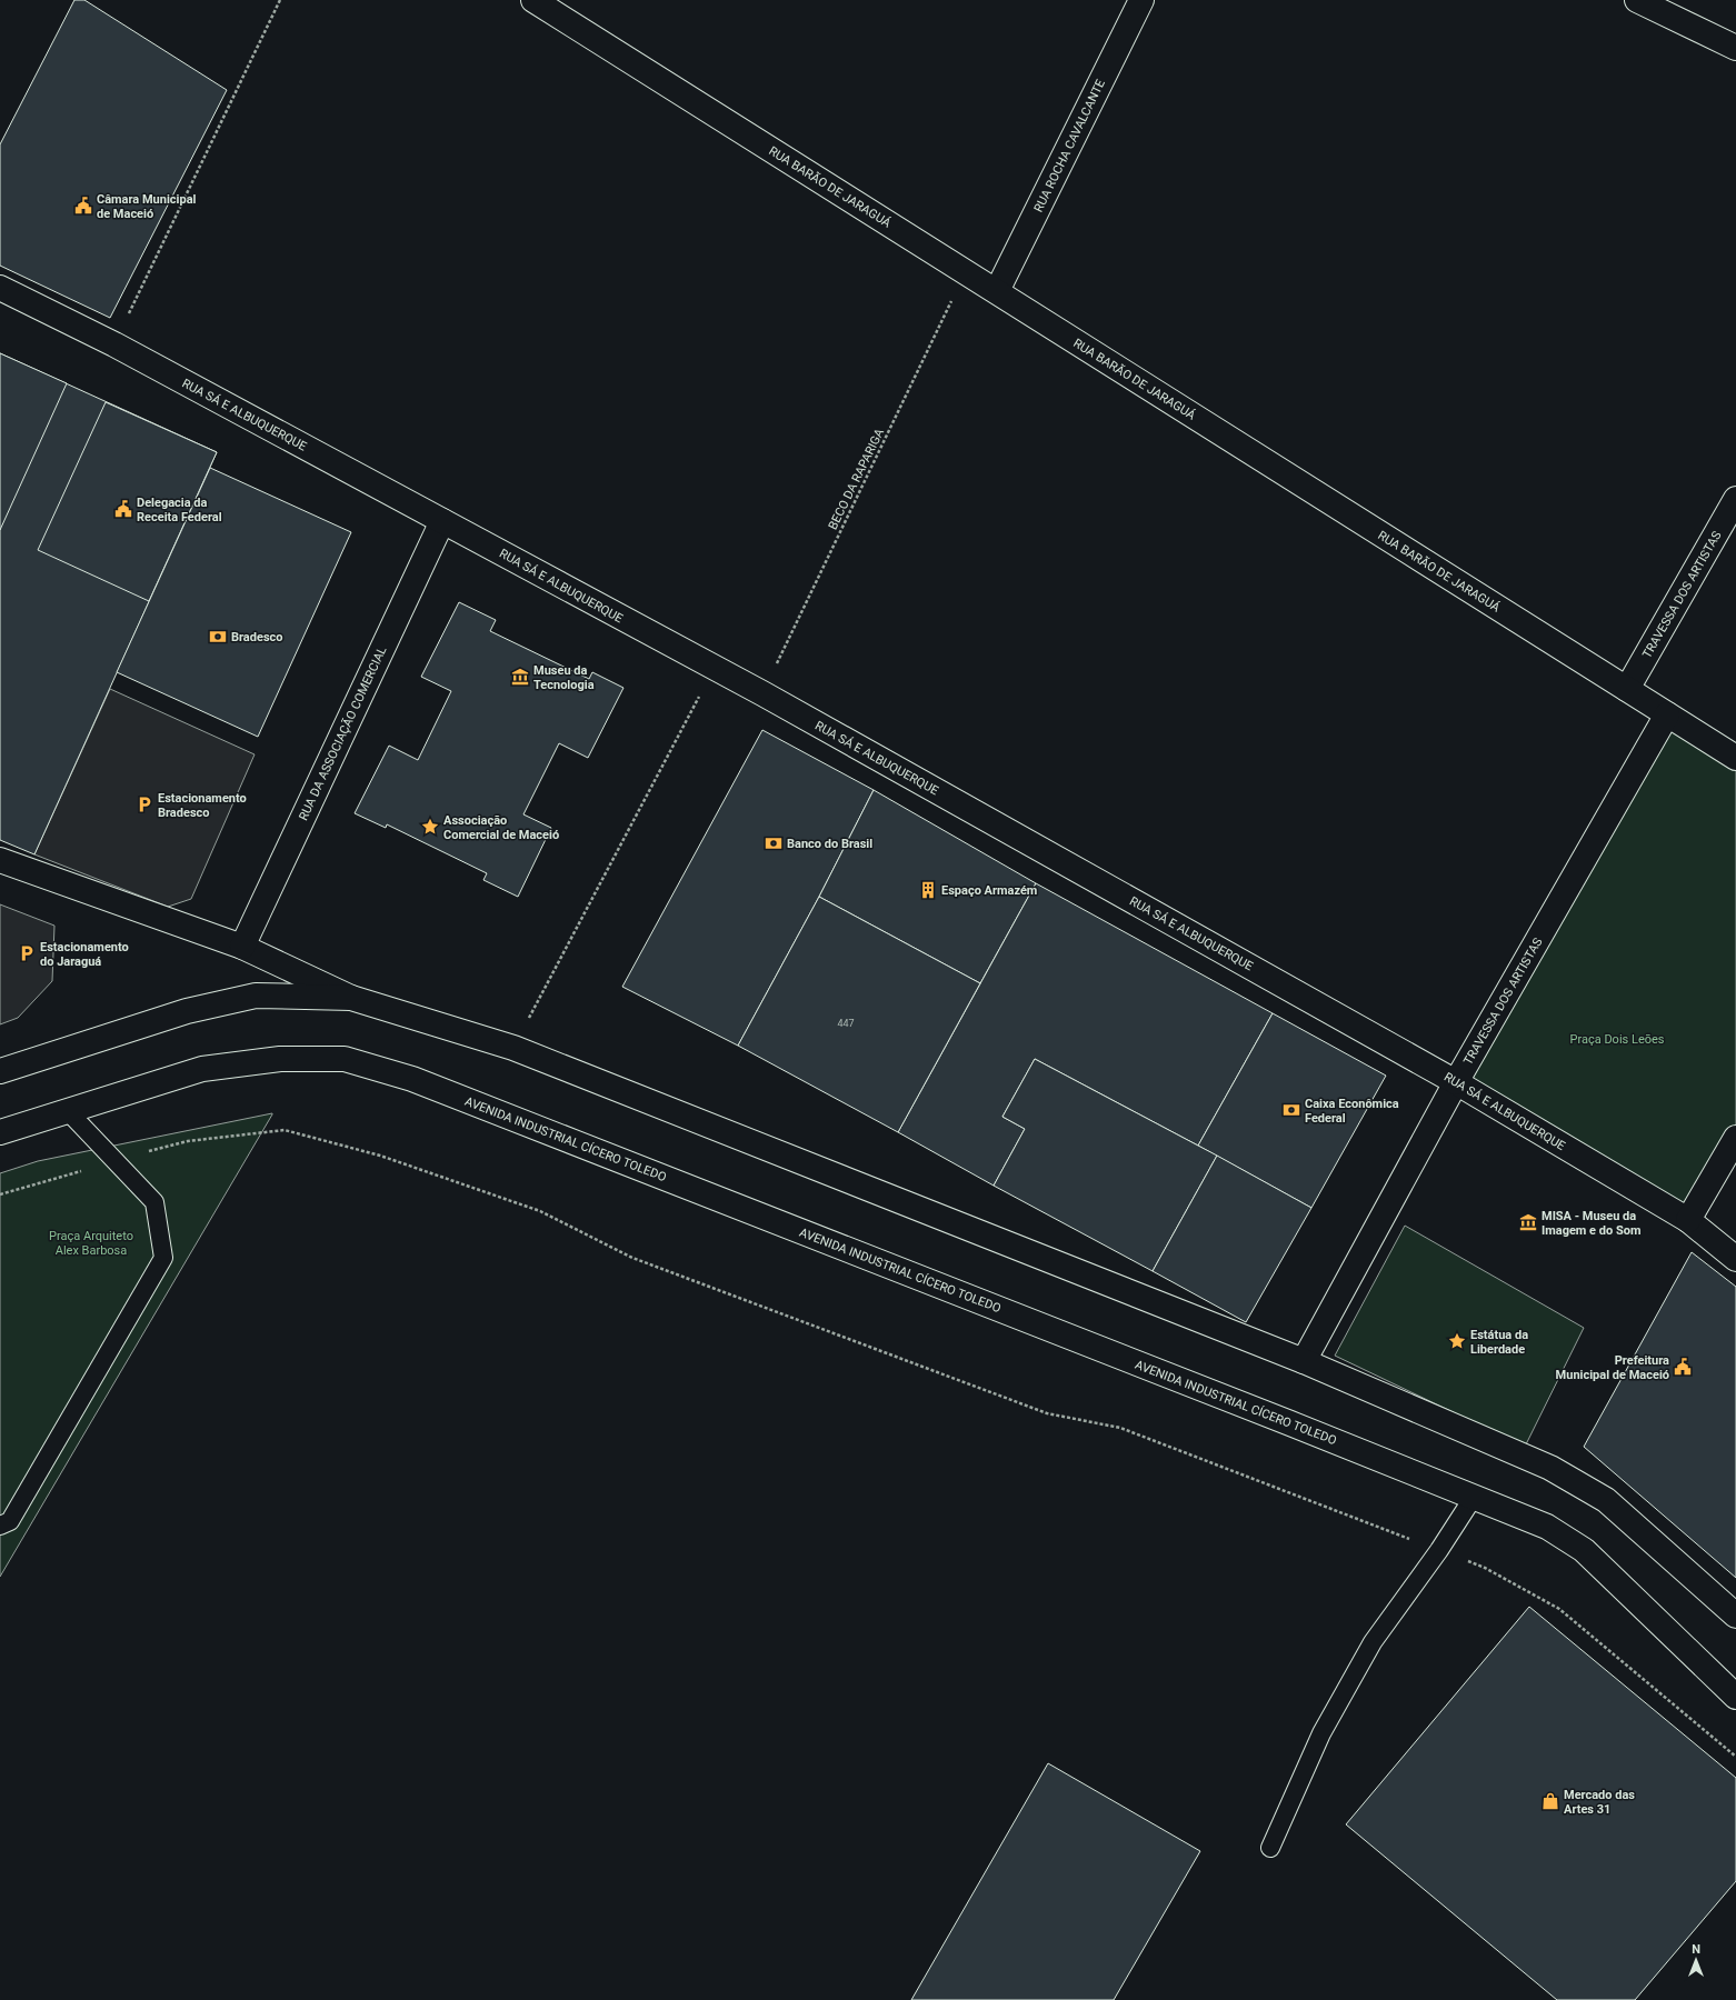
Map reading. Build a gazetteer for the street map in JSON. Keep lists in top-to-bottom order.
{
  "streets": {
    "street": [
      "RUA ROCHA CAVALCANTE",
      "RUA BARÃO DE JARAGUÁ",
      "RUA SÁ E ALBUQUERQUE",
      "TRAVESSA DOS ARTISTAS",
      "RUA DA ASSOCIAÇÃO COMERCIAL",
      "AVENIDA INDUSTRIAL CÍCERO TOLEDO"
    ],
    "path": ["BECO DA RAPARIGA"]
  },
  "crossings": [
    ["RUA ROCHA CAVALCANTE", "RUA BARÃO DE JARAGUÁ"],
    ["RUA BARÃO DE JARAGUÁ", "BECO DA RAPARIGA"],
    ["RUA BARÃO DE JARAGUÁ", "TRAVESSA DOS ARTISTAS"],
    ["RUA SÁ E ALBUQUERQUE", "BECO DA RAPARIGA"],
    ["RUA SÁ E ALBUQUERQUE", "TRAVESSA DOS ARTISTAS"],
    ["RUA SÁ E ALBUQUERQUE", "RUA DA ASSOCIAÇÃO COMERCIAL"]
  ],
  "parks": ["Praça Dois Leões", "Praça Arquiteto Alex Barbosa"],
  "places": {
    "public building": ["Câmara Municipal de Maceió", "Delegacia da Receita Federal", "Prefeitura Municipal de Maceió"],
    "bank": ["Bradesco", "Banco do Brasil", "Caixa Econômica Federal"],
    "museum": ["Museu da Tecnologia", "MISA - Museu da Imagem e do Som"],
    "parking": ["Estacionamento Bradesco", "Estacionamento do Jaraguá"],
    "place": ["Associação Comercial de Maceió", "Estátua da Liberdade"],
    "building": ["Espaço Armazém"],
    "shop": ["Mercado das Artes 31"]
  },
  "house_numbers": ["447"],
  "north": "top"
}
